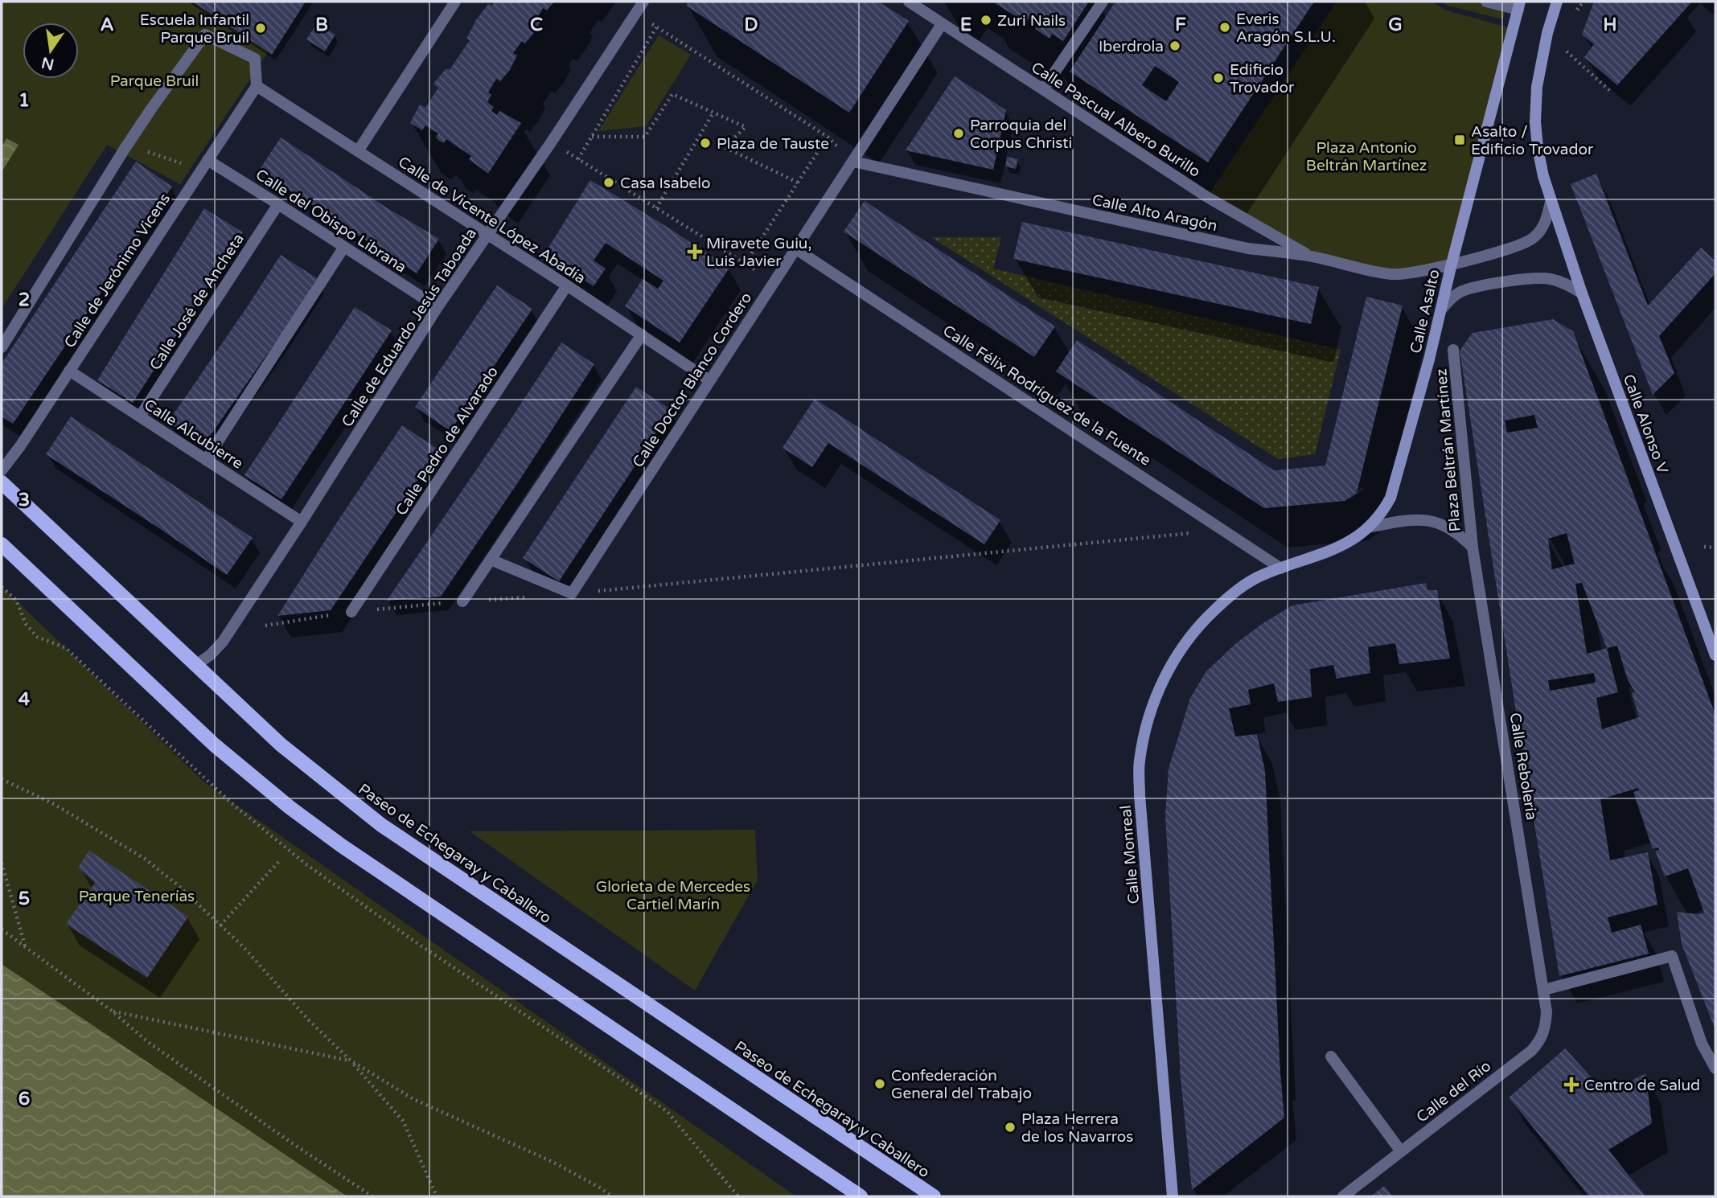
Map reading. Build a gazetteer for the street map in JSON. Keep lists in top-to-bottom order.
{
  "streets": {
    "main road": [
      "Calle Asalto",
      "Calle Alonso V",
      "Paseo de Echegaray y Caballero",
      "Calle Monreal"
    ],
    "street": [
      "Calle Pascual Albero Burillo",
      "Calle Alto Aragón",
      "Calle de Vicente López Abadía",
      "Calle del Obispo Librana",
      "Calle de Jerónimo Vicens",
      "Calle José de Ancheta",
      "Calle de Eduardo Jesús Taboada",
      "Calle Doctor Blanco Cordero",
      "Calle Félix Rodríguez de la Fuente",
      "Calle Alcubierre",
      "Calle Pedro de Alvarado",
      "Plaza Beltrán Martínez",
      "Calle Rebolería",
      "Calle del Río"
    ]
  },
  "crossings": [
    ["Calle Pascual Albero Burillo", "Calle Alto Aragón"],
    ["Calle Pascual Albero Burillo", "Calle Doctor Blanco Cordero"],
    ["Calle Alto Aragón", "Calle Asalto"],
    ["Calle Alto Aragón", "Calle Doctor Blanco Cordero"],
    ["Calle Alto Aragón", "Calle Alonso V"],
    ["Calle de Vicente López Abadía", "Calle de Jerónimo Vicens"],
    ["Calle de Vicente López Abadía", "Calle de Eduardo Jesús Taboada"],
    ["Calle de Vicente López Abadía", "Calle Doctor Blanco Cordero"],
    ["Calle de Vicente López Abadía", "Calle Pedro de Alvarado"],
    ["Calle del Obispo Librana", "Calle de Jerónimo Vicens"],
    ["Calle del Obispo Librana", "Calle José de Ancheta"],
    ["Calle del Obispo Librana", "Calle de Eduardo Jesús Taboada"],
    ["Calle de Jerónimo Vicens", "Calle Alcubierre"],
    ["Calle José de Ancheta", "Calle Alcubierre"],
    ["Calle Asalto", "Calle Félix Rodríguez de la Fuente"],
    ["Calle Asalto", "Calle Monreal"],
    ["Calle de Eduardo Jesús Taboada", "Calle Alcubierre"],
    ["Calle de Eduardo Jesús Taboada", "Paseo de Echegaray y Caballero"],
    ["Calle Doctor Blanco Cordero", "Calle Félix Rodríguez de la Fuente"],
    ["Calle Félix Rodríguez de la Fuente", "Calle Monreal"],
    ["Plaza Beltrán Martínez", "Calle Rebolería"],
    ["Calle Rebolería", "Calle del Río"]
  ],
  "parks": [
    "Parque Bruil",
    "Plaza Antonio Beltrán Martínez",
    "Glorieta de Mercedes Cartiel Marín",
    "Parque Tenerías"
  ],
  "places": {
    "other": [
      "Zuri Nails",
      "Everis Aragón S.L.U.",
      "Escuela Infantil Parque Bruil",
      "Iberdrola",
      "Edificio Trovador",
      "Parroquia del Corpus Christi",
      "Plaza de Tauste",
      "Casa Isabelo",
      "Confederación General del Trabajo",
      "Plaza Herrera de los Navarros"
    ],
    "transit": ["Asalto / Edificio Trovador"],
    "health": ["Miravete Guiu, Luis Javier", "Centro de Salud"]
  },
  "north": "bottom",
  "grid": {
    "columns": [
      "A",
      "B",
      "C",
      "D",
      "E",
      "F",
      "G",
      "H"
    ],
    "rows": [
      "1",
      "2",
      "3",
      "4",
      "5",
      "6"
    ]
  }
}
